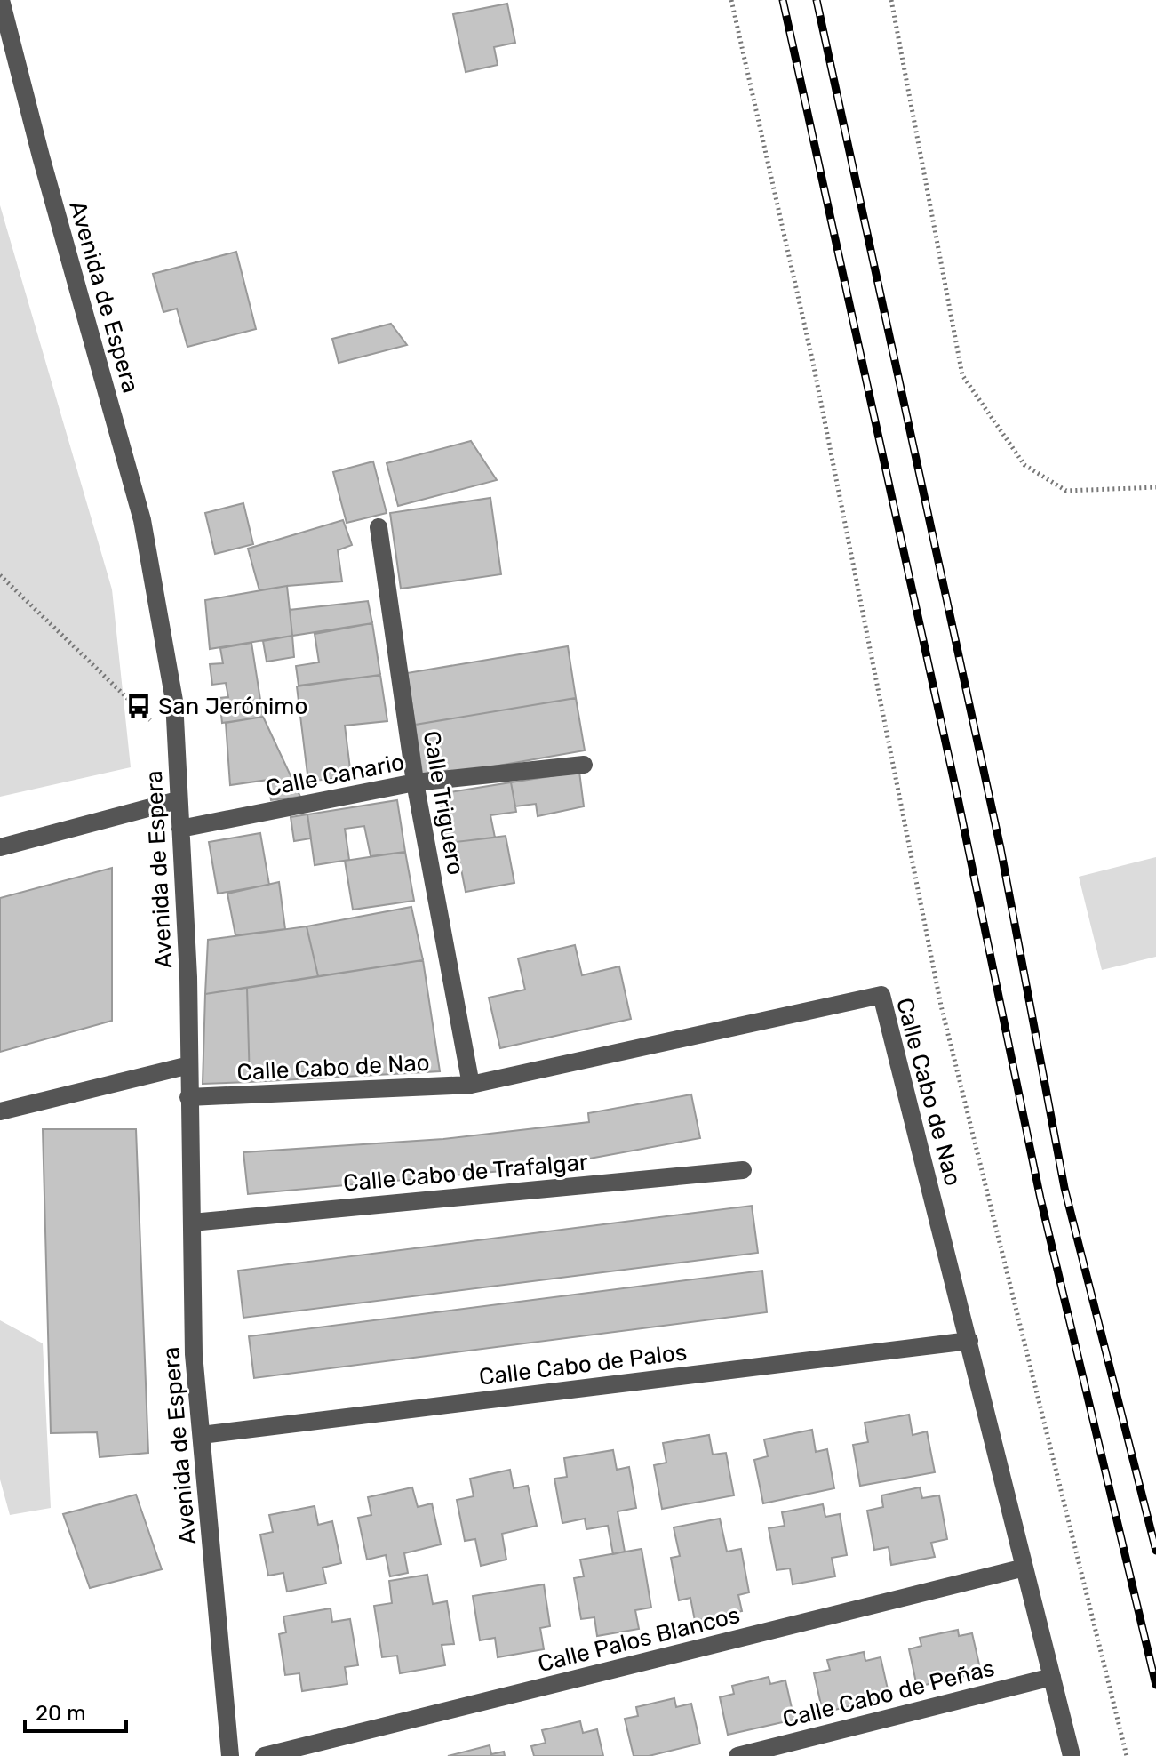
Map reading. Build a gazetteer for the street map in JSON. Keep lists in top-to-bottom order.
{
  "streets": {
    "street": [
      "Avenida de Espera",
      "Calle Canario",
      "Calle Triguero",
      "Calle Cabo de Nao",
      "Calle Cabo de Trafalgar",
      "Calle Cabo de Palos",
      "Calle Palos Blancos",
      "Calle Cabo de Peñas"
    ]
  },
  "crossings": [
    ["Avenida de Espera", "Calle Canario"],
    ["Avenida de Espera", "Calle Cabo de Nao"],
    ["Avenida de Espera", "Calle Cabo de Trafalgar"],
    ["Avenida de Espera", "Calle Cabo de Palos"],
    ["Calle Canario", "Calle Triguero"],
    ["Calle Triguero", "Calle Cabo de Nao"],
    ["Calle Cabo de Nao", "Calle Cabo de Palos"],
    ["Calle Cabo de Nao", "Calle Palos Blancos"],
    ["Calle Cabo de Nao", "Calle Cabo de Peñas"]
  ],
  "places": {
    "bus stop": ["San Jerónimo"]
  },
  "scale_bar": "20 m"
}
